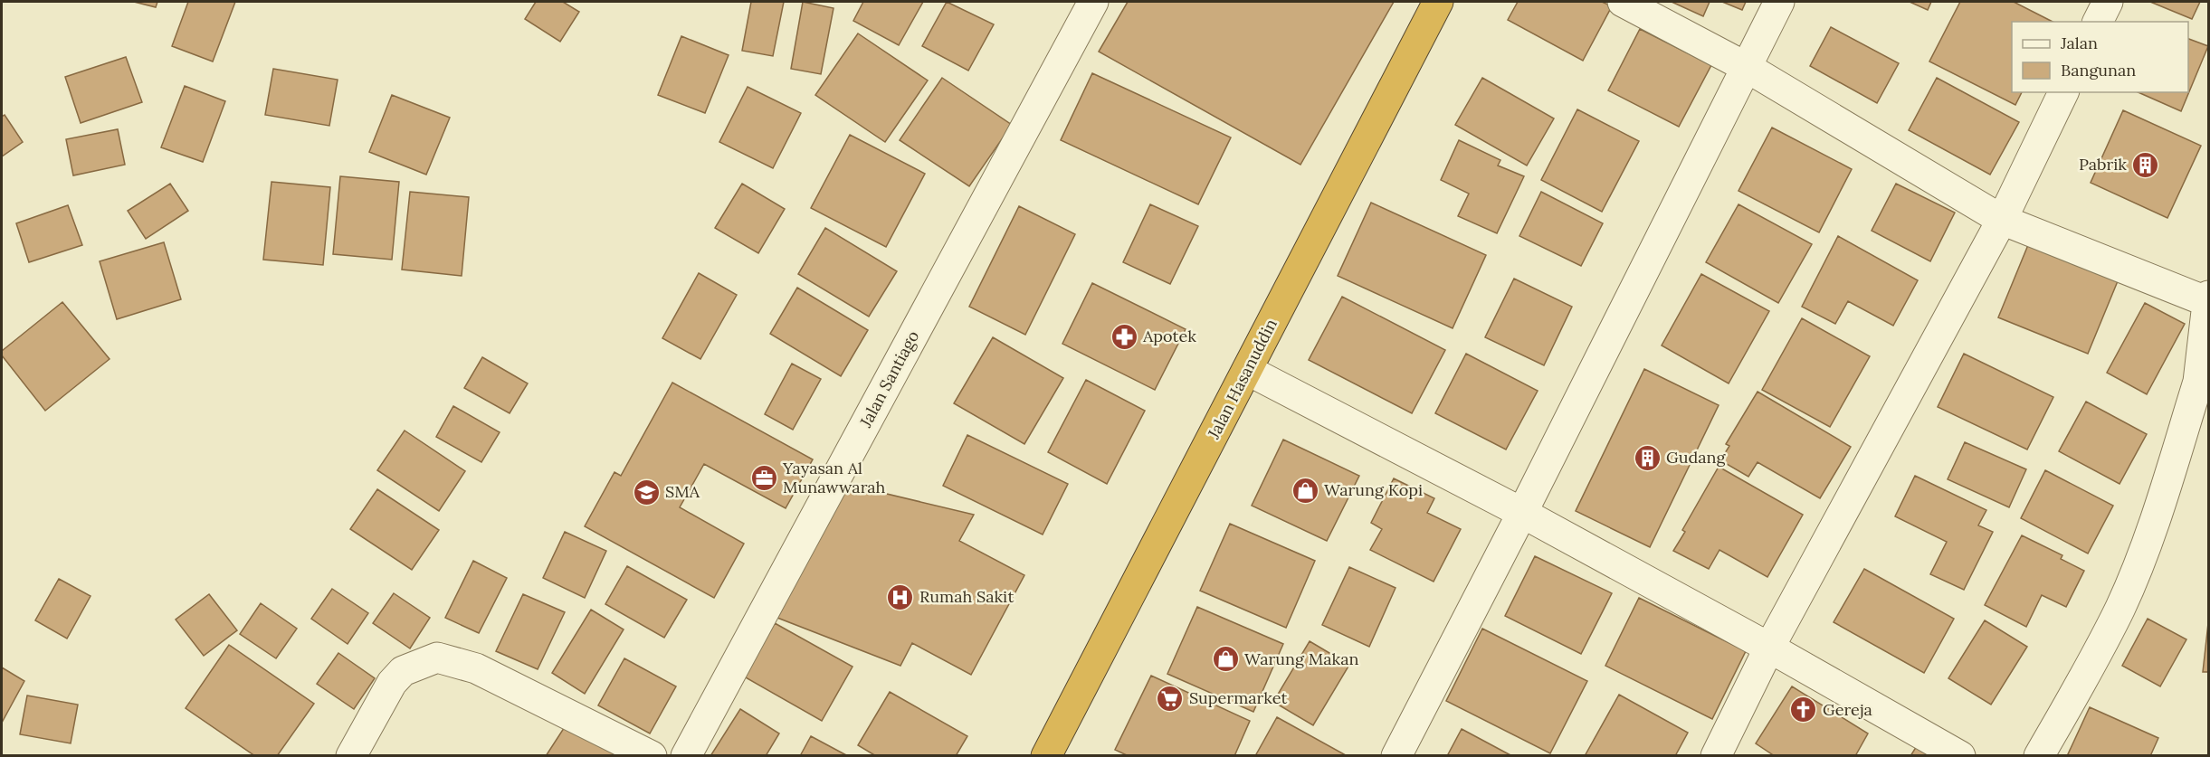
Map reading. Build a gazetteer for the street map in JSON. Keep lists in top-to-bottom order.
{
  "streets": {
    "highway": ["Jalan Hasanuddin"],
    "street": ["Jalan Santiago"]
  },
  "places": {
    "building": ["Pabrik", "Gudang"],
    "pharmacy": ["Apotek"],
    "office": ["Yayasan Al Munawwarah"],
    "shop": ["Warung Kopi", "Warung Makan"],
    "school or university": ["SMA"],
    "hospital": ["Rumah Sakit"],
    "supermarket": ["Supermarket"],
    "church": ["Gereja"]
  },
  "legend": ["Jalan", "Bangunan"]
}
